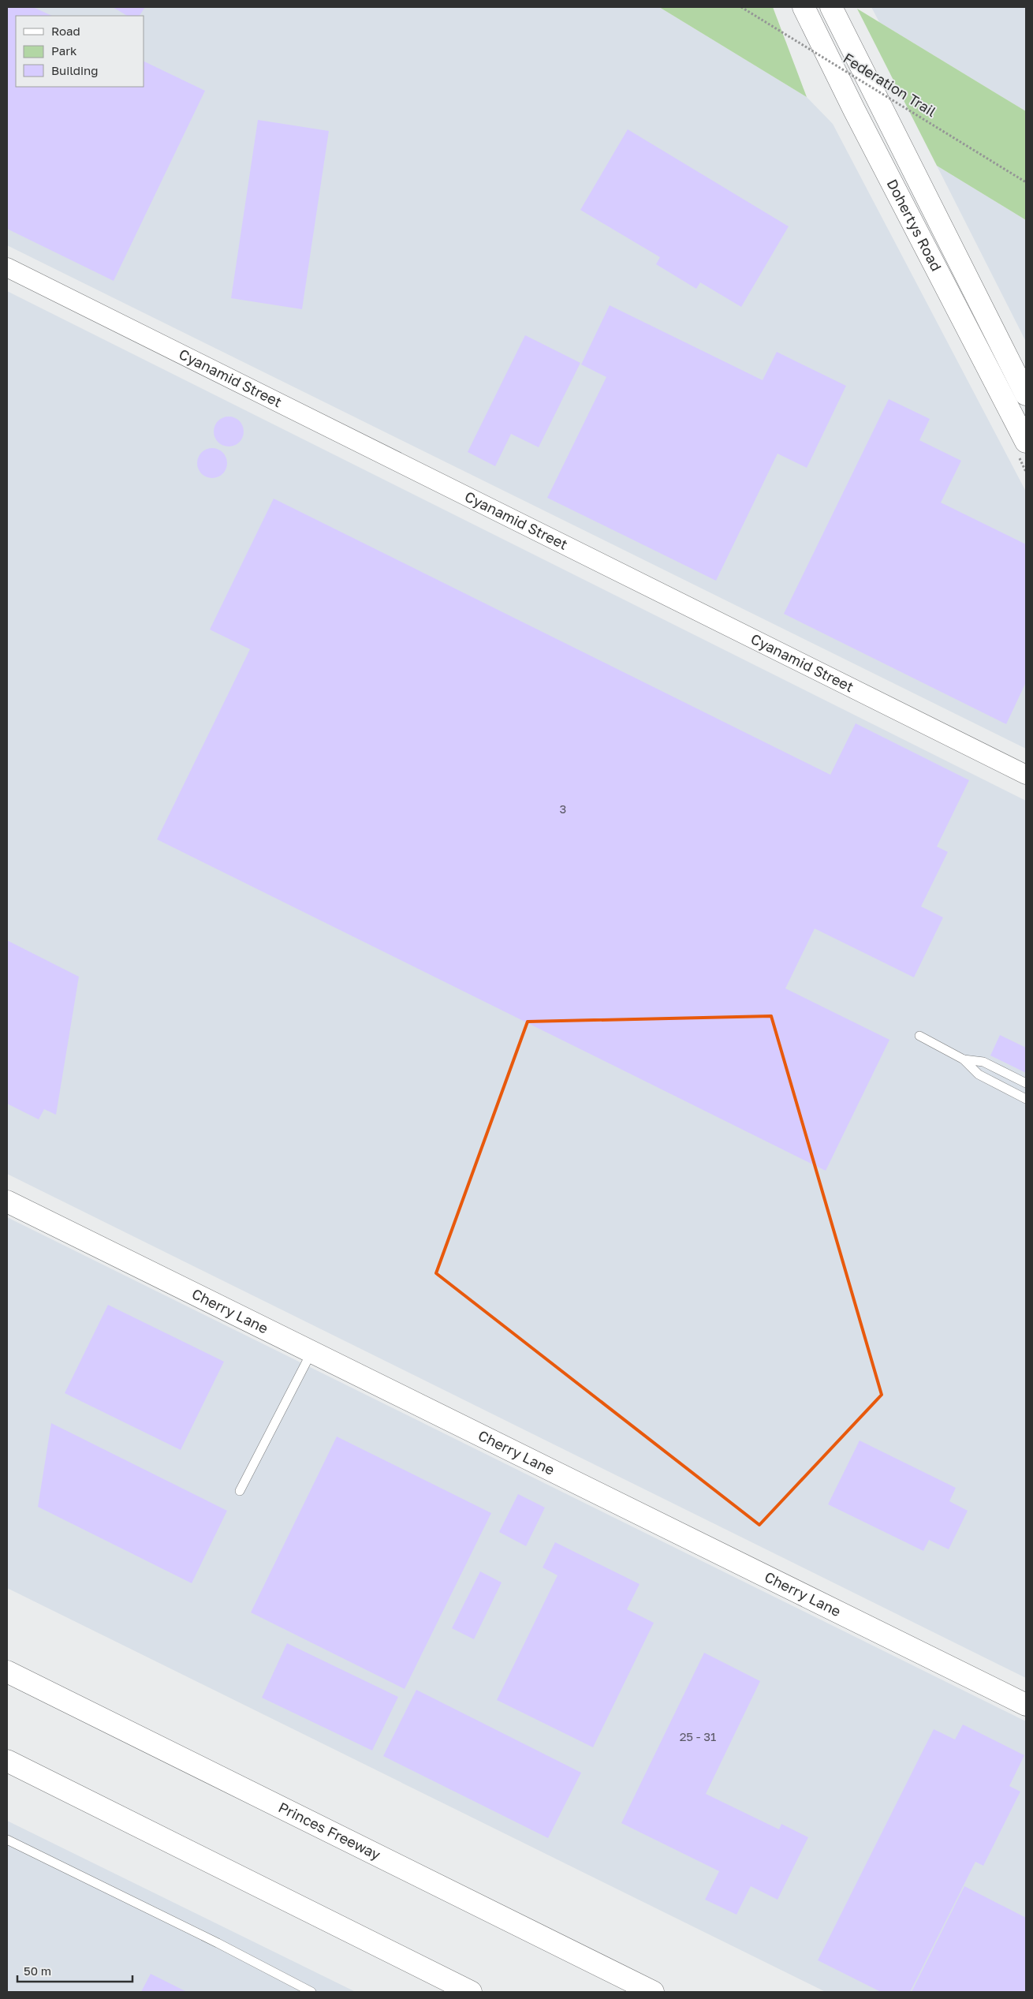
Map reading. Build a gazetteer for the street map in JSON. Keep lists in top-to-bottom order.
{
  "streets": {
    "main road": ["Dohertys Road", "Cherry Lane", "Princes Freeway"],
    "street": ["Cyanamid Street"],
    "path": ["Federation Trail"]
  },
  "house_numbers": ["3", "25 - 31"],
  "legend": ["Road", "Park", "Building"],
  "scale_bar": "50 m"
}
